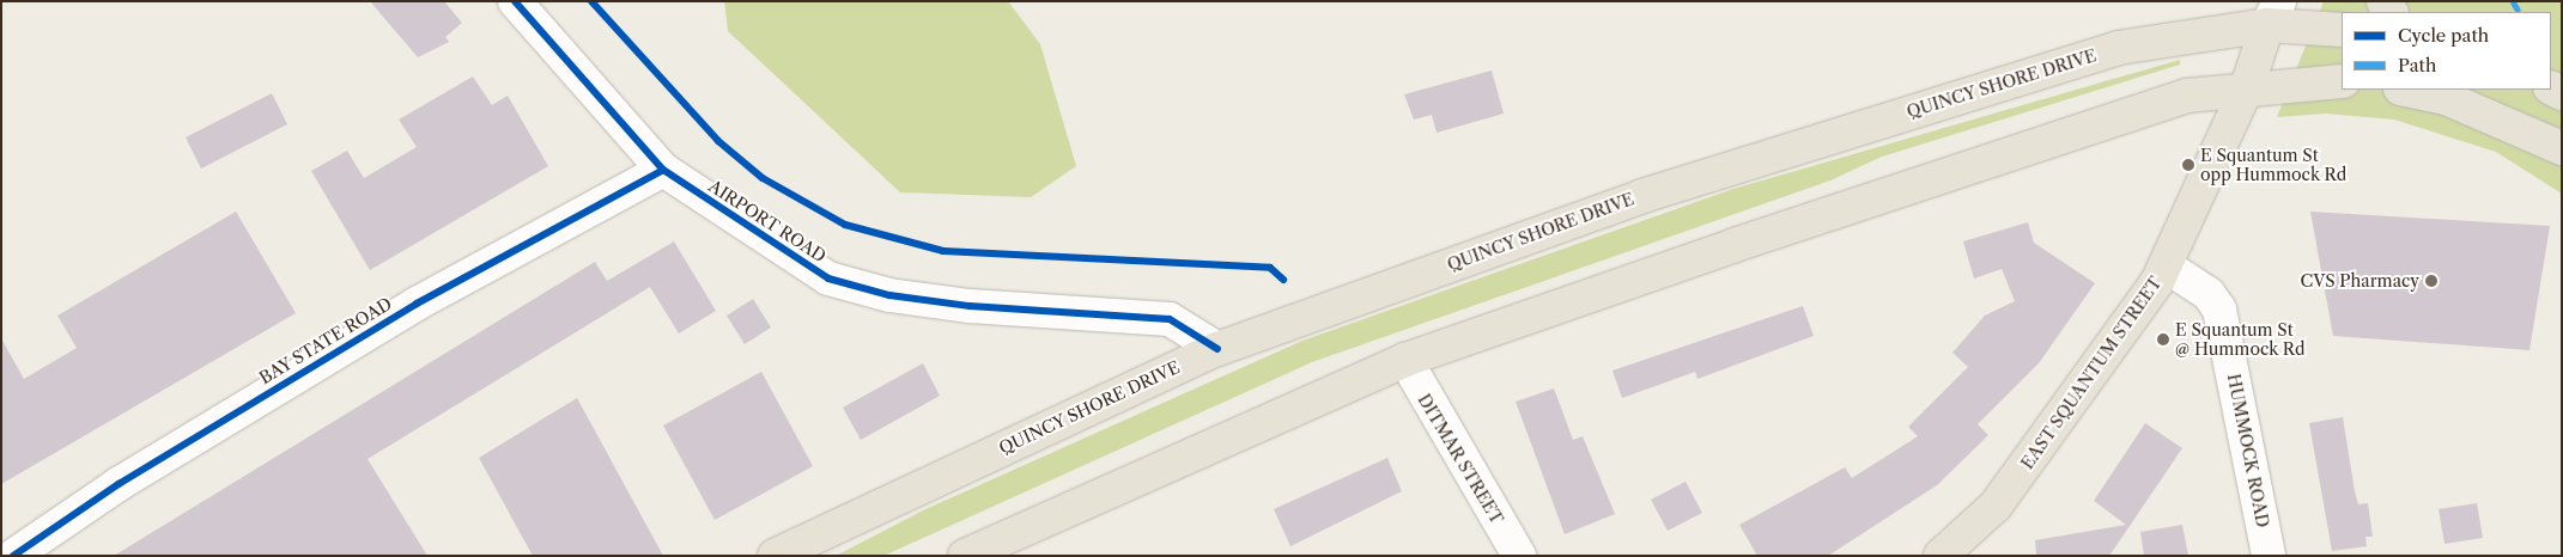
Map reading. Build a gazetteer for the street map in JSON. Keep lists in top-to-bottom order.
{
  "streets": {
    "main road": ["QUINCY SHORE DRIVE", "EAST SQUANTUM STREET"],
    "street": [
      "AIRPORT ROAD",
      "BAY STATE ROAD",
      "HUMMOCK ROAD",
      "DITMAR STREET"
    ]
  },
  "crossings": [
    ["QUINCY SHORE DRIVE", "AIRPORT ROAD"],
    ["QUINCY SHORE DRIVE", "EAST SQUANTUM STREET"],
    ["AIRPORT ROAD", "BAY STATE ROAD"],
    ["EAST SQUANTUM STREET", "HUMMOCK ROAD"]
  ],
  "places": ["E Squantum St opp Hummock Rd", "CVS Pharmacy", "E Squantum St @ Hummock Rd"],
  "legend": ["Cycle path", "Path"]
}
